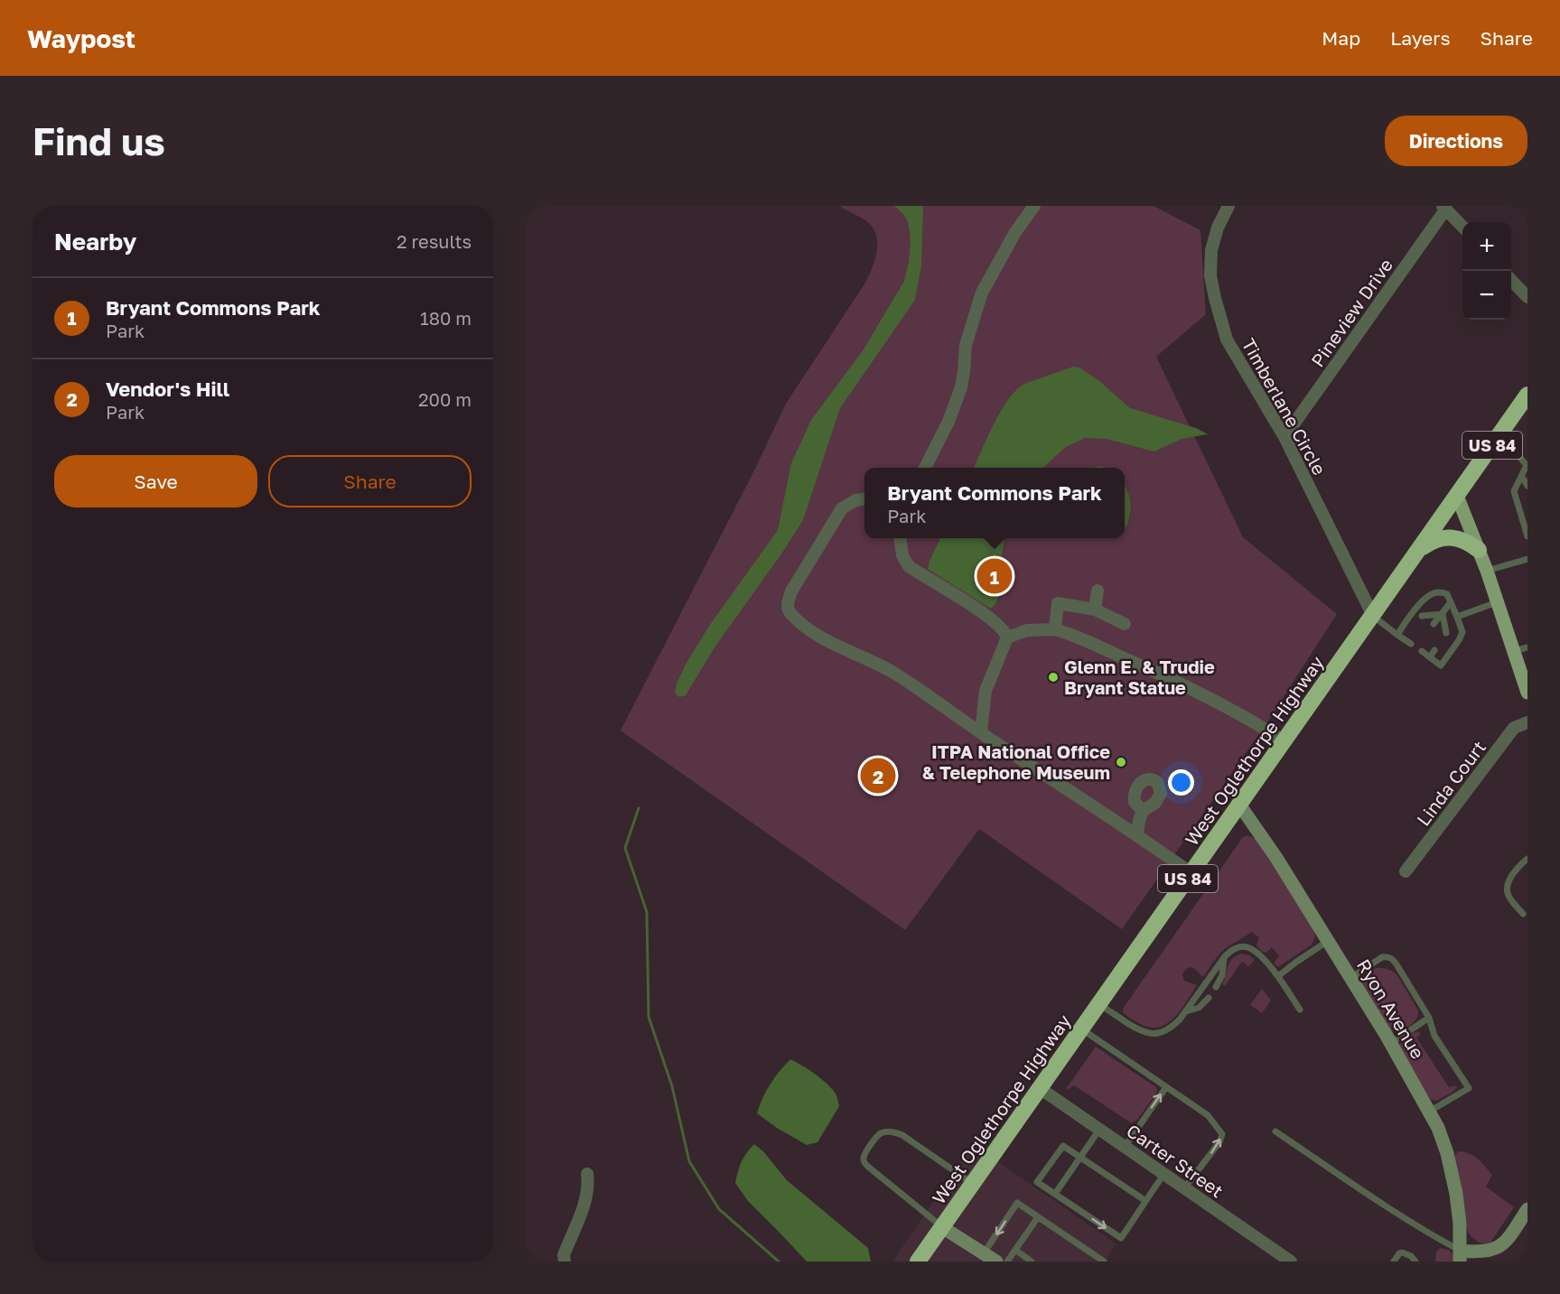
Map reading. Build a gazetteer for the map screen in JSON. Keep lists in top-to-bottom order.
{
  "streets": {
    "highway": ["US 84", "West Oglethorpe Highway"],
    "street": [
      "Pineview Drive",
      "Timberlane Circle",
      "Linda Court",
      "Ryon Avenue",
      "Carter Street"
    ]
  },
  "crossings": [
    ["Pineview Drive", "Timberlane Circle"],
    ["Timberlane Circle", "West Oglethorpe Highway"],
    ["West Oglethorpe Highway", "Ryon Avenue"],
    ["West Oglethorpe Highway", "Carter Street"]
  ],
  "places": ["Glenn E. & Trudie Bryant Statue", "ITPA National Office & Telephone Museum"],
  "page": {
    "header": "Waypost",
    "nav": ["Map", "Layers", "Share"],
    "buttons": [
      "Directions",
      ["Save", "Share"]
    ],
    "title": "Find us",
    "heading": ["Nearby", "2 results"],
    "map_buttons": ["+", "−"],
    "list": [
      {
        "mark": "1",
        "name": "Bryant Commons Park",
        "note": "Park",
        "value": "180 m"
      },
      {
        "mark": "2",
        "name": "Vendor's Hill",
        "note": "Park",
        "value": "200 m"
      }
    ],
    "popup": ["Bryant Commons Park", "Park"],
    "pins": ["1", "2"]
  }
}
